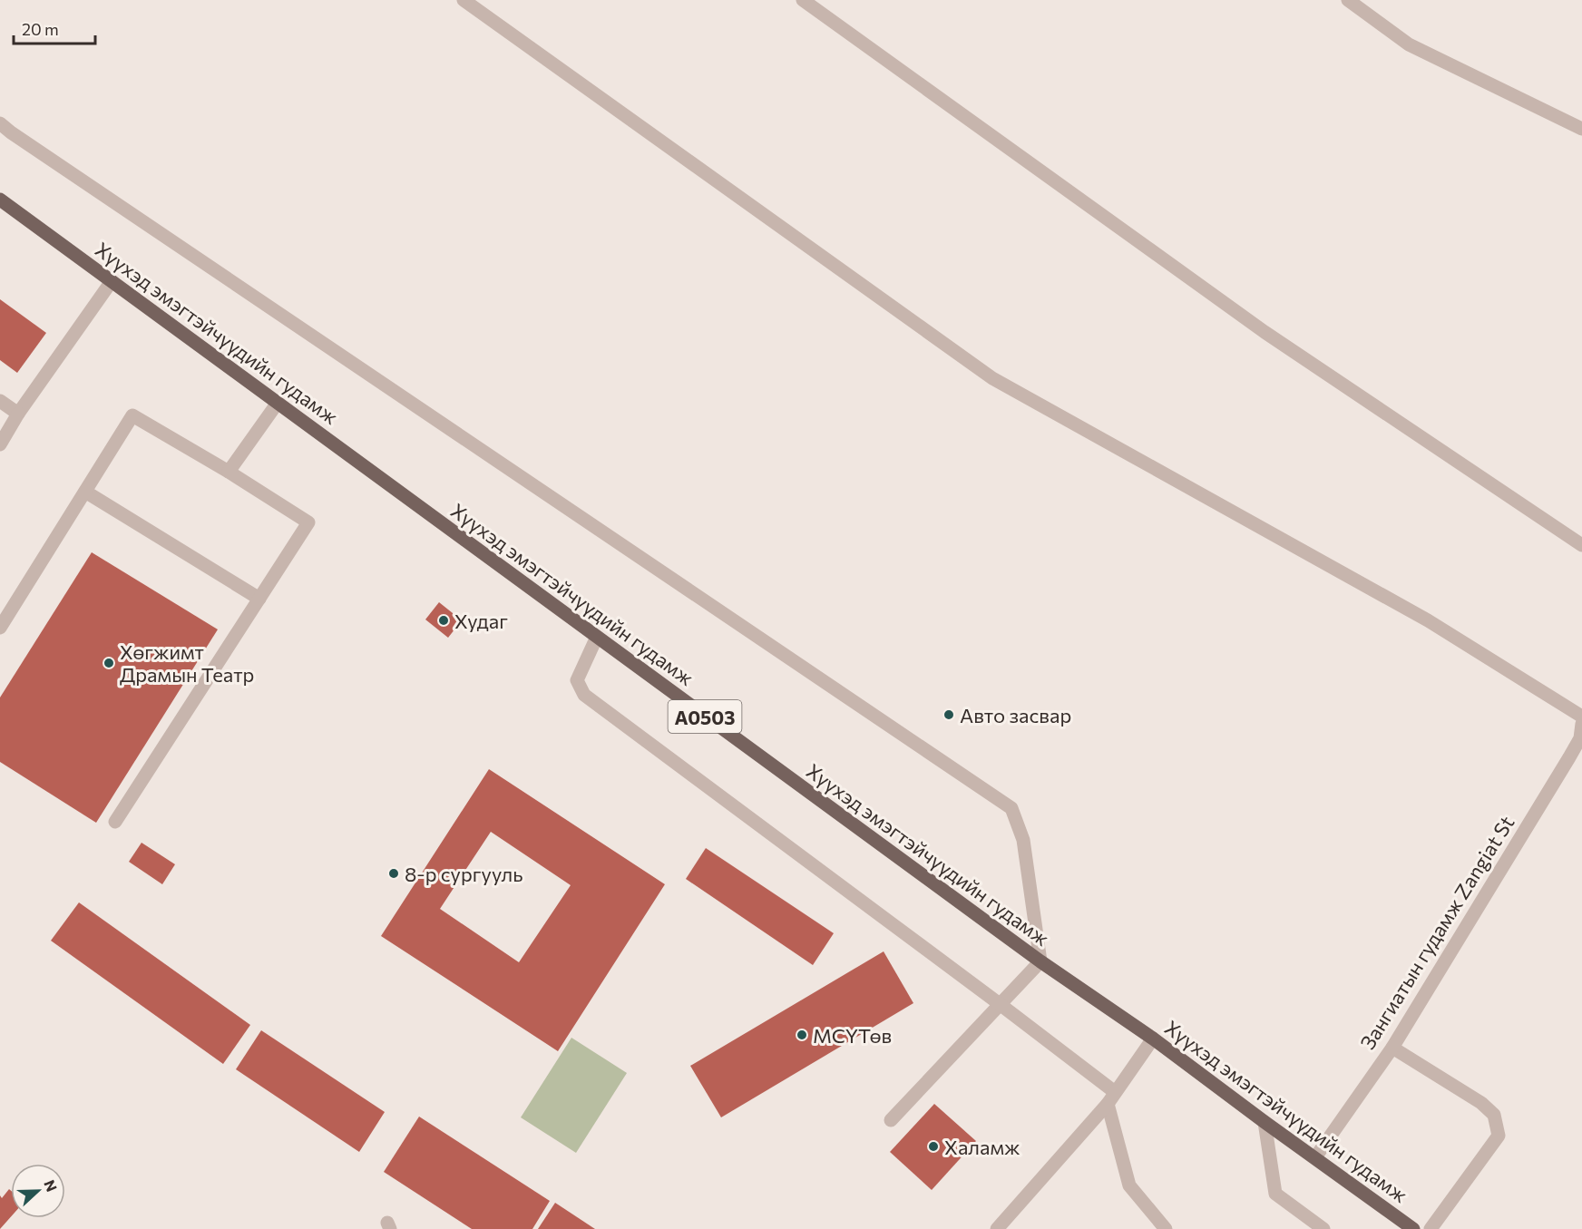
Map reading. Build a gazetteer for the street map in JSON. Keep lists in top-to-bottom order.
{
  "streets": {
    "main road": ["Хүүхэд эмэгтэйчүүдийн гудамж", "A0503"],
    "street": ["Зангиатын гудамж Zangiat St"]
  },
  "crossings": [
    ["Хүүхэд эмэгтэйчүүдийн гудамж", "Зангиатын гудамж Zangiat St"]
  ],
  "places": [
    "Худаг",
    "Хөгжимт Драмын Театр",
    "Авто засвар",
    "8-р сургууль",
    "МСҮТөв",
    "Халамж"
  ],
  "scale_bar": "20 m",
  "north": "right"
}
